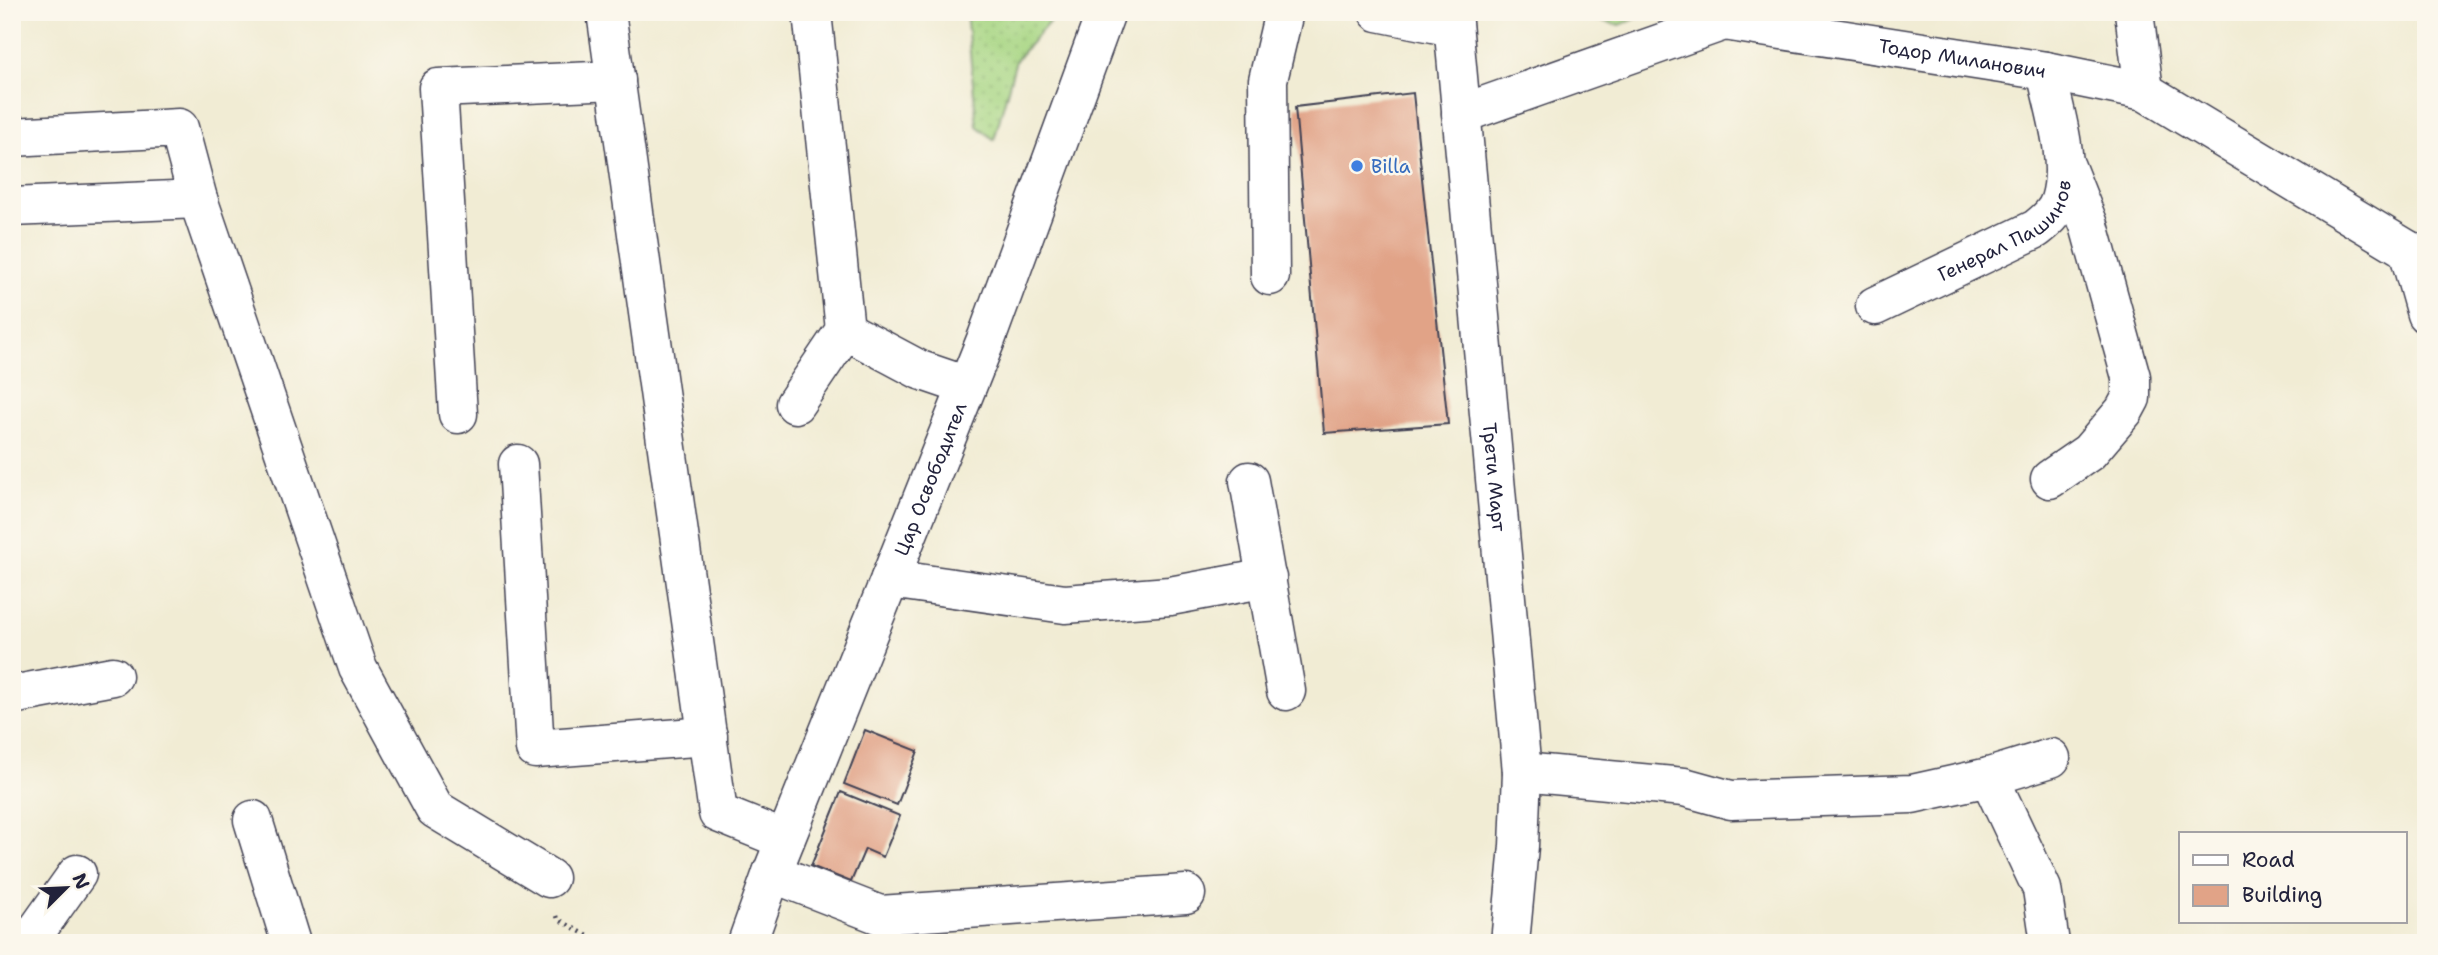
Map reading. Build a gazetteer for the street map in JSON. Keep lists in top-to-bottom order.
{
  "streets": {
    "street": [
      "Тодор Миланович",
      "Генерал Пашинов",
      "Трети Март",
      "Цар Освободител"
    ]
  },
  "crossings": [
    ["Тодор Миланович", "Генерал Пашинов"],
    ["Тодор Миланович", "Трети Март"]
  ],
  "places": ["Billa"],
  "legend": ["Road", "Building"],
  "north": "top right"
}
